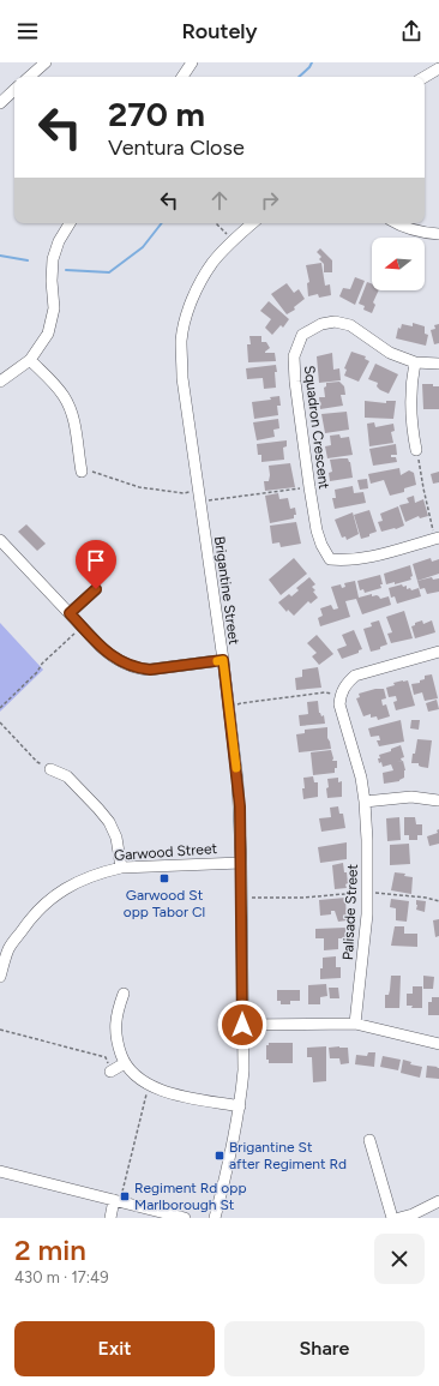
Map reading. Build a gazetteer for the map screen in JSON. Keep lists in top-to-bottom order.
{
  "streets": {
    "street": [
      "Squadron Crescent",
      "Brigantine Street",
      "Garwood Street",
      "Palisade Street"
    ]
  },
  "crossings": [
    ["Brigantine Street", "Garwood Street"]
  ],
  "places": {
    "transit": ["Garwood St opp Tabor Cl", "Brigantine St after Regiment Rd", "Regiment Rd opp Marlborough St"]
  },
  "north": "left",
  "page": {
    "header": "Routely",
    "turn": ["270 m", "Ventura Close"],
    "heading": ["2 min", "430 m · 17:49"],
    "buttons": ["Exit", "Share"]
  }
}
